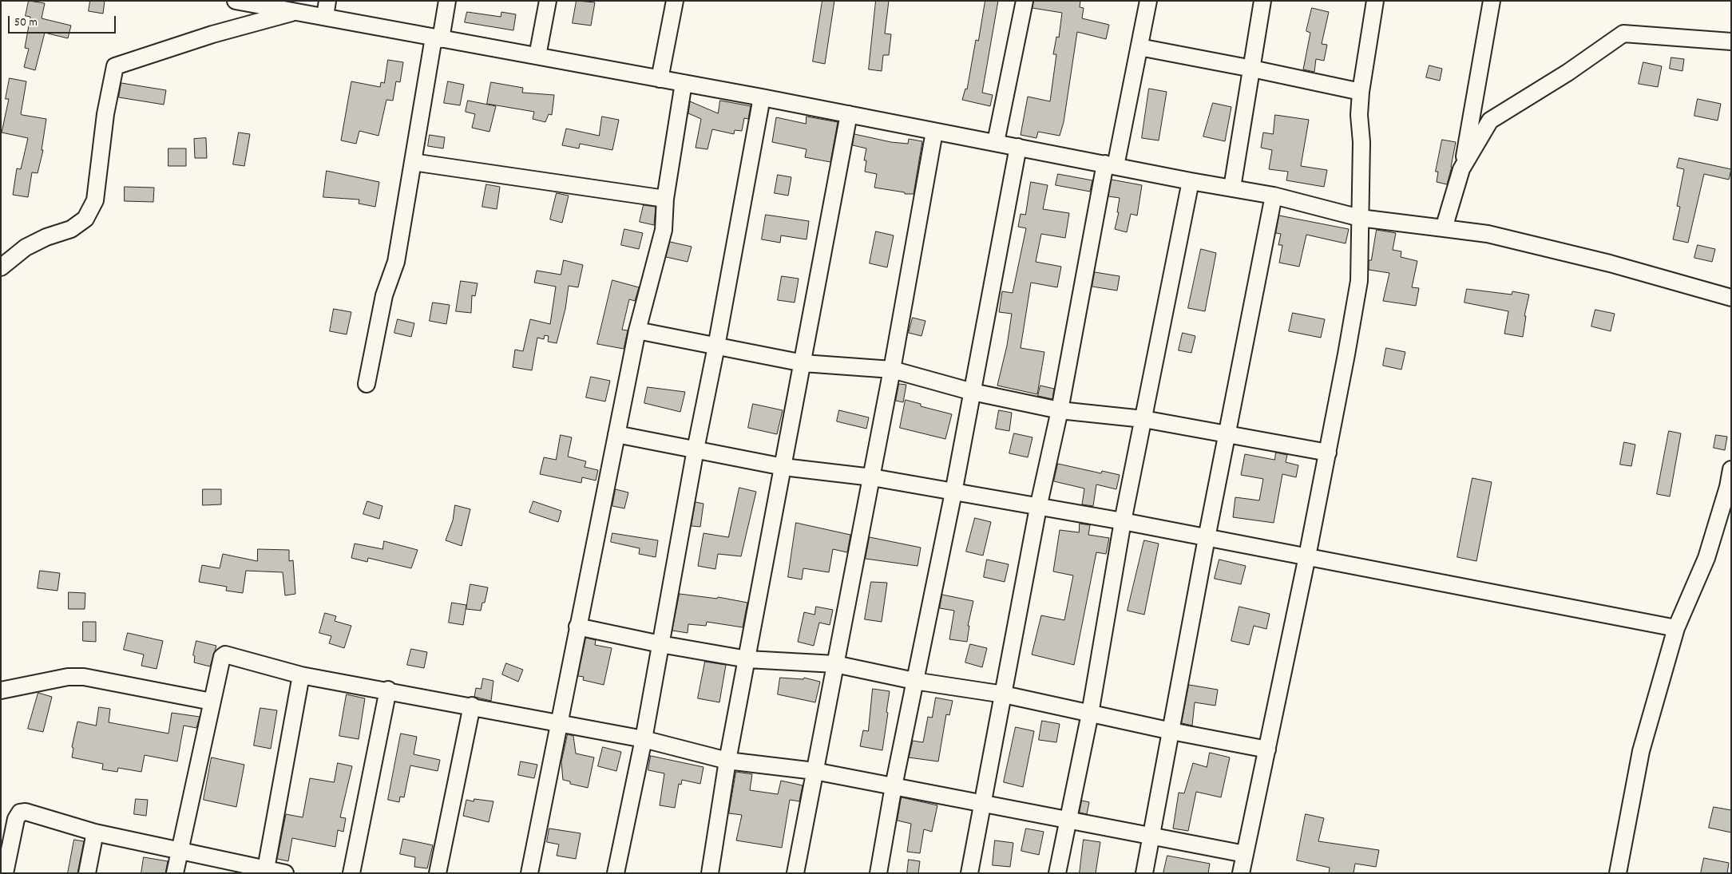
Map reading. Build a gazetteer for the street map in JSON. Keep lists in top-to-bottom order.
{
  "scale_bar": "50 m"
}
